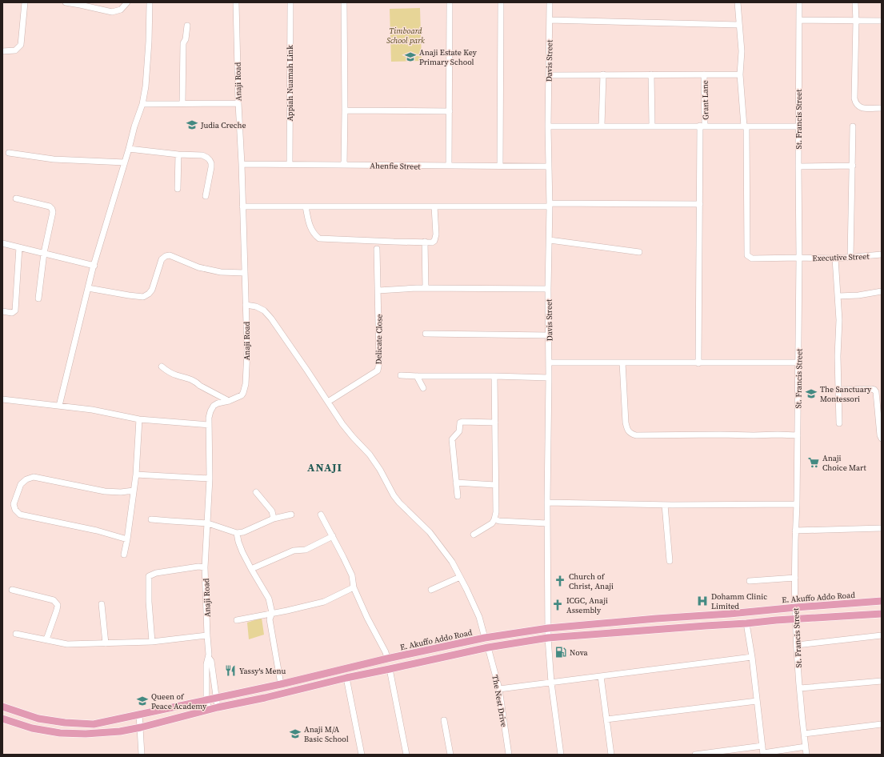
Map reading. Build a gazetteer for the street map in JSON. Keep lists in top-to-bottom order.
{
  "streets": {
    "main road": ["E. Akuffo Addo Road"],
    "street": [
      "Davis Street",
      "Anaji Road",
      "Appiah Nuamah Link",
      "Grant Lane",
      "St. Francis Street",
      "Ahenfie Street",
      "Executive Street",
      "Delicate Close",
      "The Nest Drive"
    ]
  },
  "crossings": [
    ["Davis Street", "Ahenfie Street"],
    ["Davis Street", "E. Akuffo Addo Road"],
    ["Anaji Road", "Ahenfie Street"],
    ["Anaji Road", "E. Akuffo Addo Road"],
    ["Appiah Nuamah Link", "Ahenfie Street"],
    ["St. Francis Street", "Executive Street"],
    ["St. Francis Street", "E. Akuffo Addo Road"]
  ],
  "districts": ["ANAJI"],
  "parks": ["Timboard School park"],
  "places": {
    "school or university": [
      "Anaji Estate Key Primary School",
      "Judia Creche",
      "The Sanctuary Montessori",
      "Queen of Peace Academy",
      "Anaji M/A Basic School"
    ],
    "supermarket": ["Anaji Choice Mart"],
    "church": ["Church of Christ, Anaji", "ICGC, Anaji Assembly"],
    "hospital": ["Dohamm Clinic Limited"],
    "fuel station": ["Nova"],
    "restaurant": ["Yassy's Menu"]
  }
}
